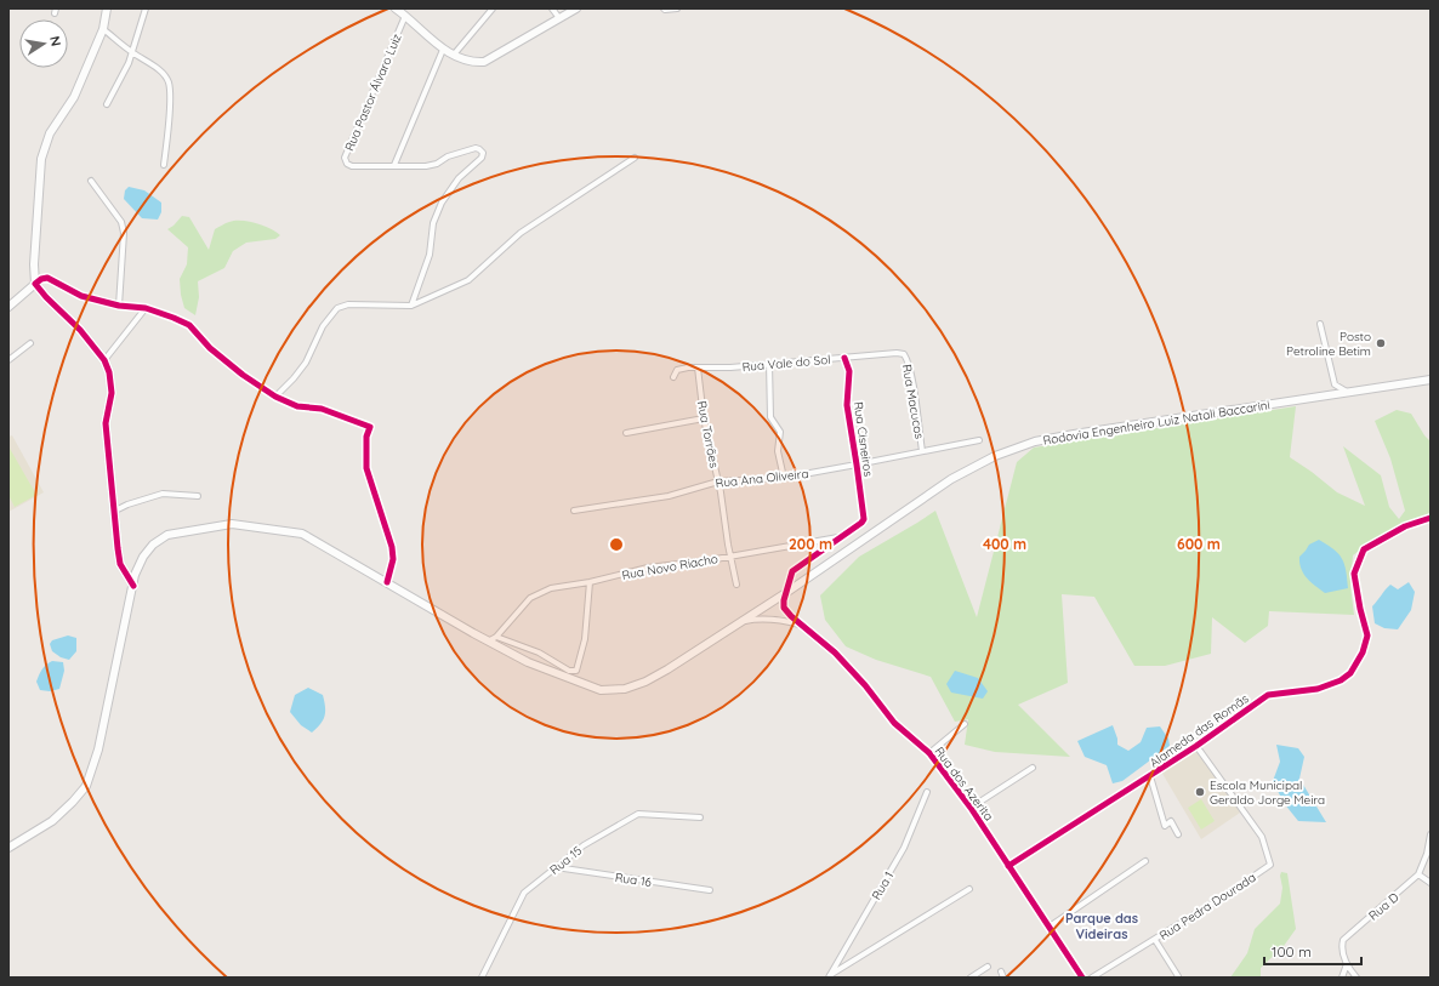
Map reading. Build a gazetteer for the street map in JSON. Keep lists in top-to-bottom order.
{
  "streets": {
    "main road": ["Rodovia Engenheiro Luiz Natali Baccarini"],
    "street": [
      "Rua Pastor Álvaro Luiz",
      "Rua Vale do Sol",
      "Rua Macucos",
      "Rua Torrões",
      "Rua Cisneiros",
      "Rua Ana Oliveira",
      "Rua Novo Riacho",
      "Alameda das Romãs",
      "Rua dos Azerita",
      "Rua 15",
      "Rua 16",
      "Rua 1",
      "Rua Pedra Dourada",
      "Rua D"
    ]
  },
  "crossings": [
    ["Rua Vale do Sol", "Rua Macucos"],
    ["Rua Vale do Sol", "Rua Torrões"],
    ["Rua Vale do Sol", "Rua Cisneiros"],
    ["Rua Macucos", "Rua Ana Oliveira"],
    ["Rodovia Engenheiro Luiz Natali Baccarini", "Rua Novo Riacho"],
    ["Rodovia Engenheiro Luiz Natali Baccarini", "Rua dos Azerita"],
    ["Rua Torrões", "Rua Ana Oliveira"],
    ["Rua Torrões", "Rua Novo Riacho"],
    ["Rua Cisneiros", "Rua Ana Oliveira"],
    ["Rua Cisneiros", "Rua Novo Riacho"],
    ["Alameda das Romãs", "Rua dos Azerita"],
    ["Alameda das Romãs", "Rua Pedra Dourada"],
    ["Rua 15", "Rua 16"]
  ],
  "districts": ["Parque das Videiras"],
  "places": ["Posto Petroline Betim", "Escola Municipal Geraldo Jorge Meira"],
  "scale_bar": "100 m",
  "north": "right",
  "rings": ["200 m", "400 m", "600 m"]
}
